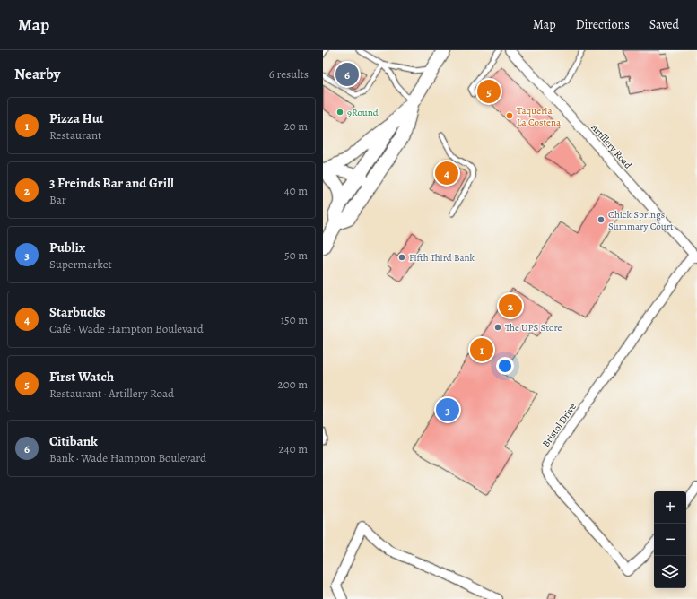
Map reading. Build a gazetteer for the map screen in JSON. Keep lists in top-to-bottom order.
{
  "streets": {
    "street": ["Artillery Road", "Bristol Drive"]
  },
  "crossings": [
    ["Artillery Road", "Bristol Drive"]
  ],
  "places": [
    "9Round",
    "Taqueria La Costena",
    "Chick Springs Summary Court",
    "Fifth Third Bank",
    "The UPS Store"
  ],
  "page": {
    "header": "Map",
    "nav": ["Map", "Directions", "Saved"],
    "heading": ["Nearby", "6 results"],
    "pins": [
      "6",
      "5",
      "4",
      "2",
      "1",
      "3"
    ],
    "list": [
      {
        "mark": "1",
        "name": "Pizza Hut",
        "note": "Restaurant",
        "value": "20 m"
      },
      {
        "mark": "2",
        "name": "3 Freinds Bar and Grill",
        "note": "Bar",
        "value": "40 m"
      },
      {
        "mark": "3",
        "name": "Publix",
        "note": "Supermarket",
        "value": "50 m"
      },
      {
        "mark": "4",
        "name": "Starbucks",
        "note": "Café · Wade Hampton Boulevard",
        "value": "150 m"
      },
      {
        "mark": "5",
        "name": "First Watch",
        "note": "Restaurant · Artillery Road",
        "value": "200 m"
      },
      {
        "mark": "6",
        "name": "Citibank",
        "note": "Bank · Wade Hampton Boulevard",
        "value": "240 m"
      }
    ],
    "map_buttons": ["+", "−"]
  }
}
